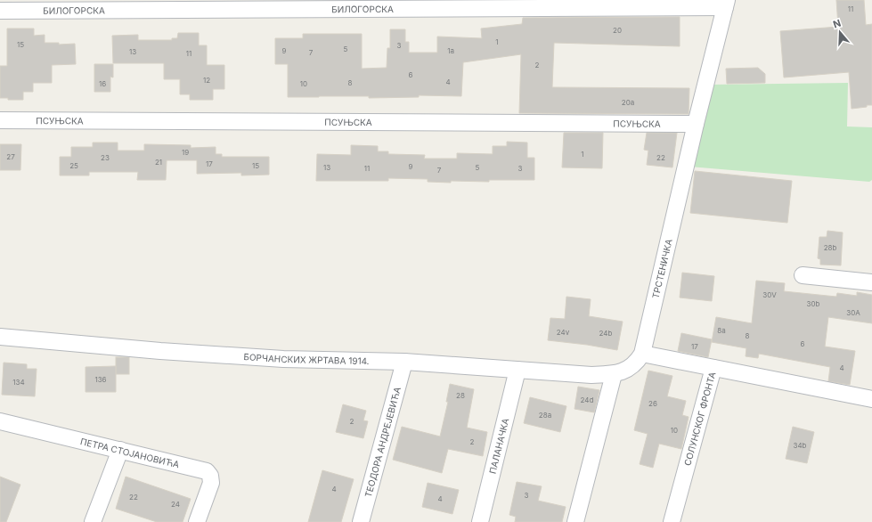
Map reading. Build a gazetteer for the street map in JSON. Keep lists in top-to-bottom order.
{
  "streets": {
    "street": [
      "БИЛОГОРСКА",
      "ПСУЊСКА",
      "ТРСТЕНИЧКА",
      "БОРЧАНСКИХ ЖРТАВА 1914.",
      "СОЛУНСКОГ ФРОНТА",
      "ТЕОДОРА АНДРЕЈЕВИЋА",
      "ПАЛАНАЧКА",
      "ПЕТРА СТОЈАНОВИЋА"
    ]
  },
  "crossings": [
    ["БИЛОГОРСКА", "ТРСТЕНИЧКА"],
    ["ПСУЊСКА", "ТРСТЕНИЧКА"],
    ["ТРСТЕНИЧКА", "БОРЧАНСКИХ ЖРТАВА 1914."],
    ["БОРЧАНСКИХ ЖРТАВА 1914.", "ТЕОДОРА АНДРЕЈЕВИЋА"],
    ["БОРЧАНСКИХ ЖРТАВА 1914.", "ПАЛАНАЧКА"]
  ],
  "house_numbers": [
    "11",
    "20",
    "1",
    "15",
    "3",
    "5",
    "9",
    "1a",
    "13",
    "7",
    "11",
    "2",
    "6",
    "12",
    "4",
    "8",
    "16",
    "10",
    "20a",
    "19",
    "1",
    "27",
    "23",
    "22",
    "21",
    "17",
    "25",
    "15",
    "9",
    "13",
    "5",
    "11",
    "3",
    "7",
    "28b",
    "30V",
    "30b",
    "30A",
    "8a",
    "24v",
    "24b",
    "8",
    "6",
    "17",
    "4",
    "136",
    "134",
    "28",
    "24d",
    "26",
    "28a",
    "2",
    "10",
    "2",
    "34b",
    "4",
    "3",
    "22",
    "4",
    "24"
  ],
  "north": "top"
}
